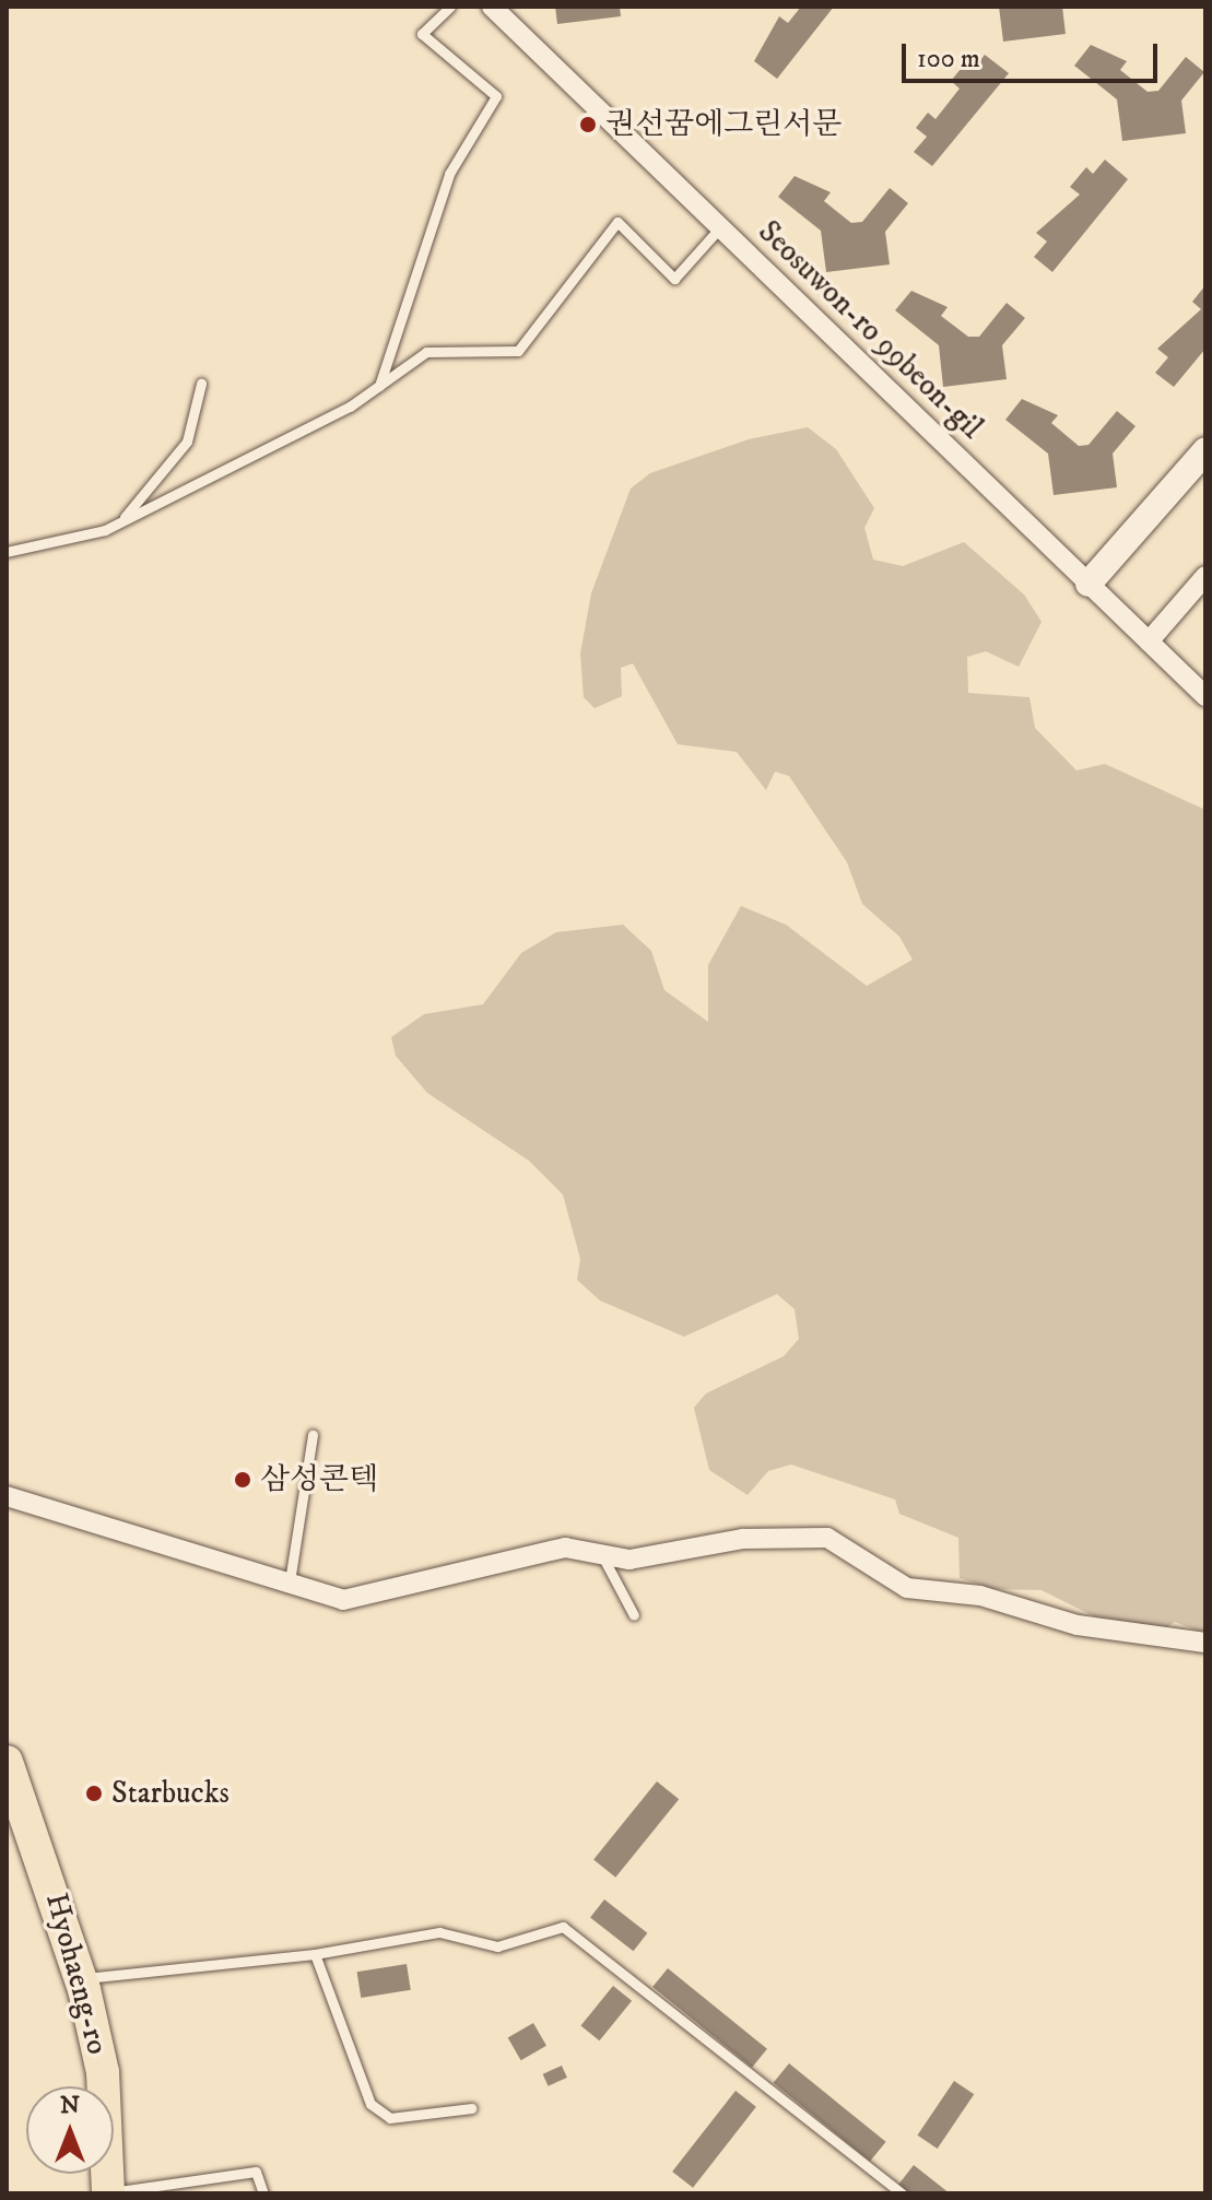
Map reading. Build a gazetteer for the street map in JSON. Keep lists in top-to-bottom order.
{
  "streets": {
    "main road": ["Hyohaeng-ro"],
    "street": ["Seosuwon-ro 99beon-gil"]
  },
  "places": ["권선꿈에그린서문", "삼성콘텍", "Starbucks"],
  "scale_bar": "100 m",
  "north": "top"
}
